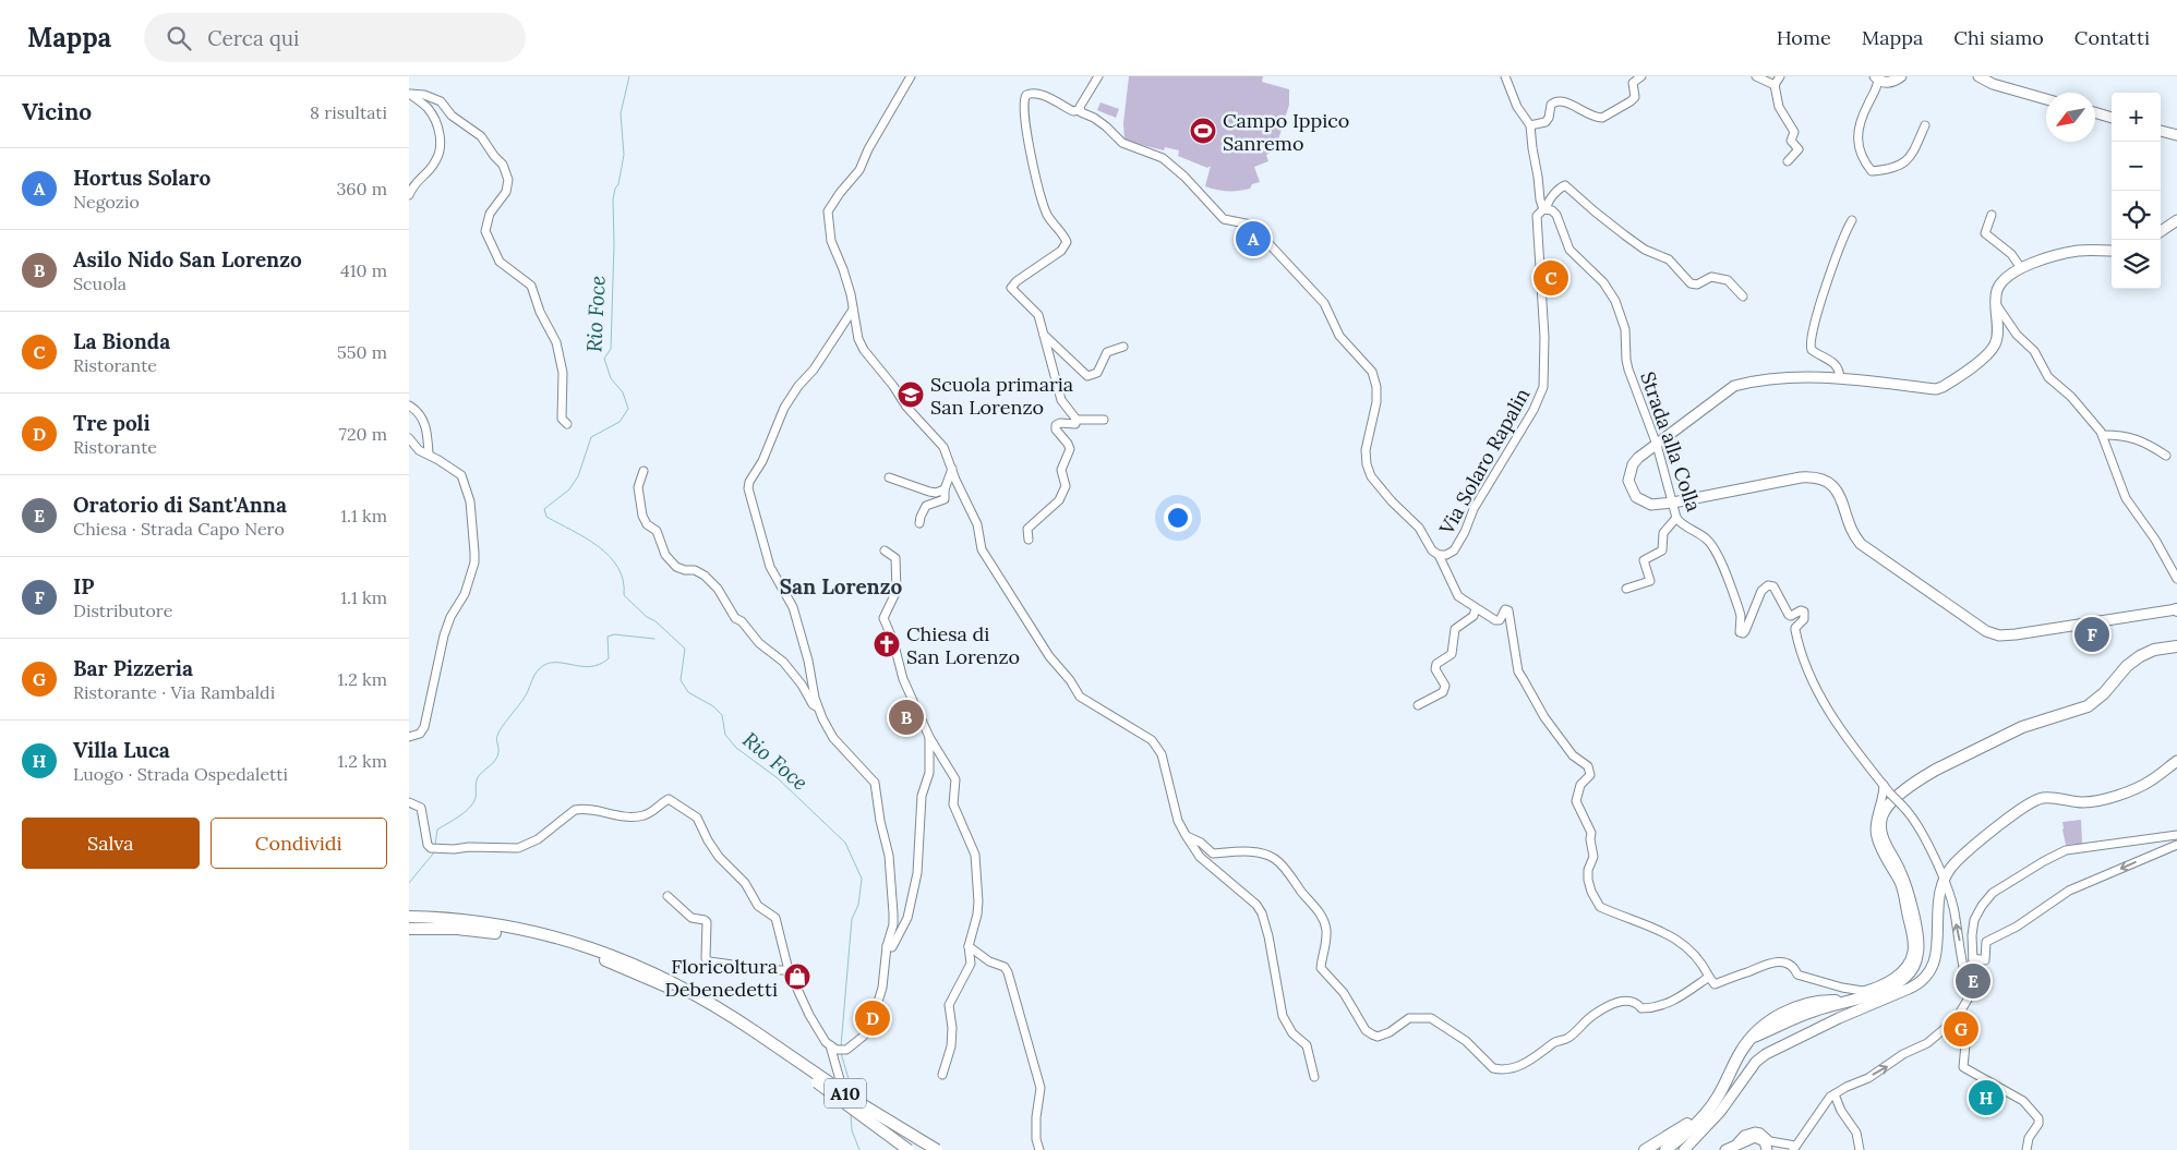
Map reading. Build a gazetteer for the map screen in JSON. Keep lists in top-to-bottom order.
{
  "streets": {
    "highway": ["A10"],
    "street": ["Strada alla Colla", "Via Solaro Rapalin"]
  },
  "crossings": [
    ["Strada alla Colla", "Via Solaro Rapalin"]
  ],
  "districts": ["San Lorenzo"],
  "water": ["Rio Foce"],
  "places": {
    "sports": ["Campo Ippico Sanremo"],
    "school or university": ["Scuola primaria San Lorenzo"],
    "church": ["Chiesa di San Lorenzo"],
    "shop": ["Floricoltura Debenedetti"]
  },
  "north": "bottom left",
  "page": {
    "header": "Mappa",
    "search": "Cerca qui",
    "nav": [
      "Home",
      "Mappa",
      "Chi siamo",
      "Contatti"
    ],
    "heading": ["Vicino", "8 risultati"],
    "map_buttons": ["+", "−"],
    "list": [
      {
        "mark": "A",
        "name": "Hortus Solaro",
        "note": "Negozio",
        "value": "360 m"
      },
      {
        "mark": "B",
        "name": "Asilo Nido San Lorenzo",
        "note": "Scuola",
        "value": "410 m"
      },
      {
        "mark": "C",
        "name": "La Bionda",
        "note": "Ristorante",
        "value": "550 m"
      },
      {
        "mark": "D",
        "name": "Tre poli",
        "note": "Ristorante",
        "value": "720 m"
      },
      {
        "mark": "E",
        "name": "Oratorio di Sant'Anna",
        "note": "Chiesa · Strada Capo Nero",
        "value": "1.1 km"
      },
      {
        "mark": "F",
        "name": "IP",
        "note": "Distributore",
        "value": "1.1 km"
      },
      {
        "mark": "G",
        "name": "Bar Pizzeria",
        "note": "Ristorante · Via Rambaldi",
        "value": "1.2 km"
      },
      {
        "mark": "H",
        "name": "Villa Luca",
        "note": "Luogo · Strada Ospedaletti",
        "value": "1.2 km"
      }
    ],
    "pins": [
      "A",
      "C",
      "F",
      "B",
      "E",
      "D",
      "G",
      "H"
    ],
    "buttons": ["Salva", "Condividi"]
  }
}
